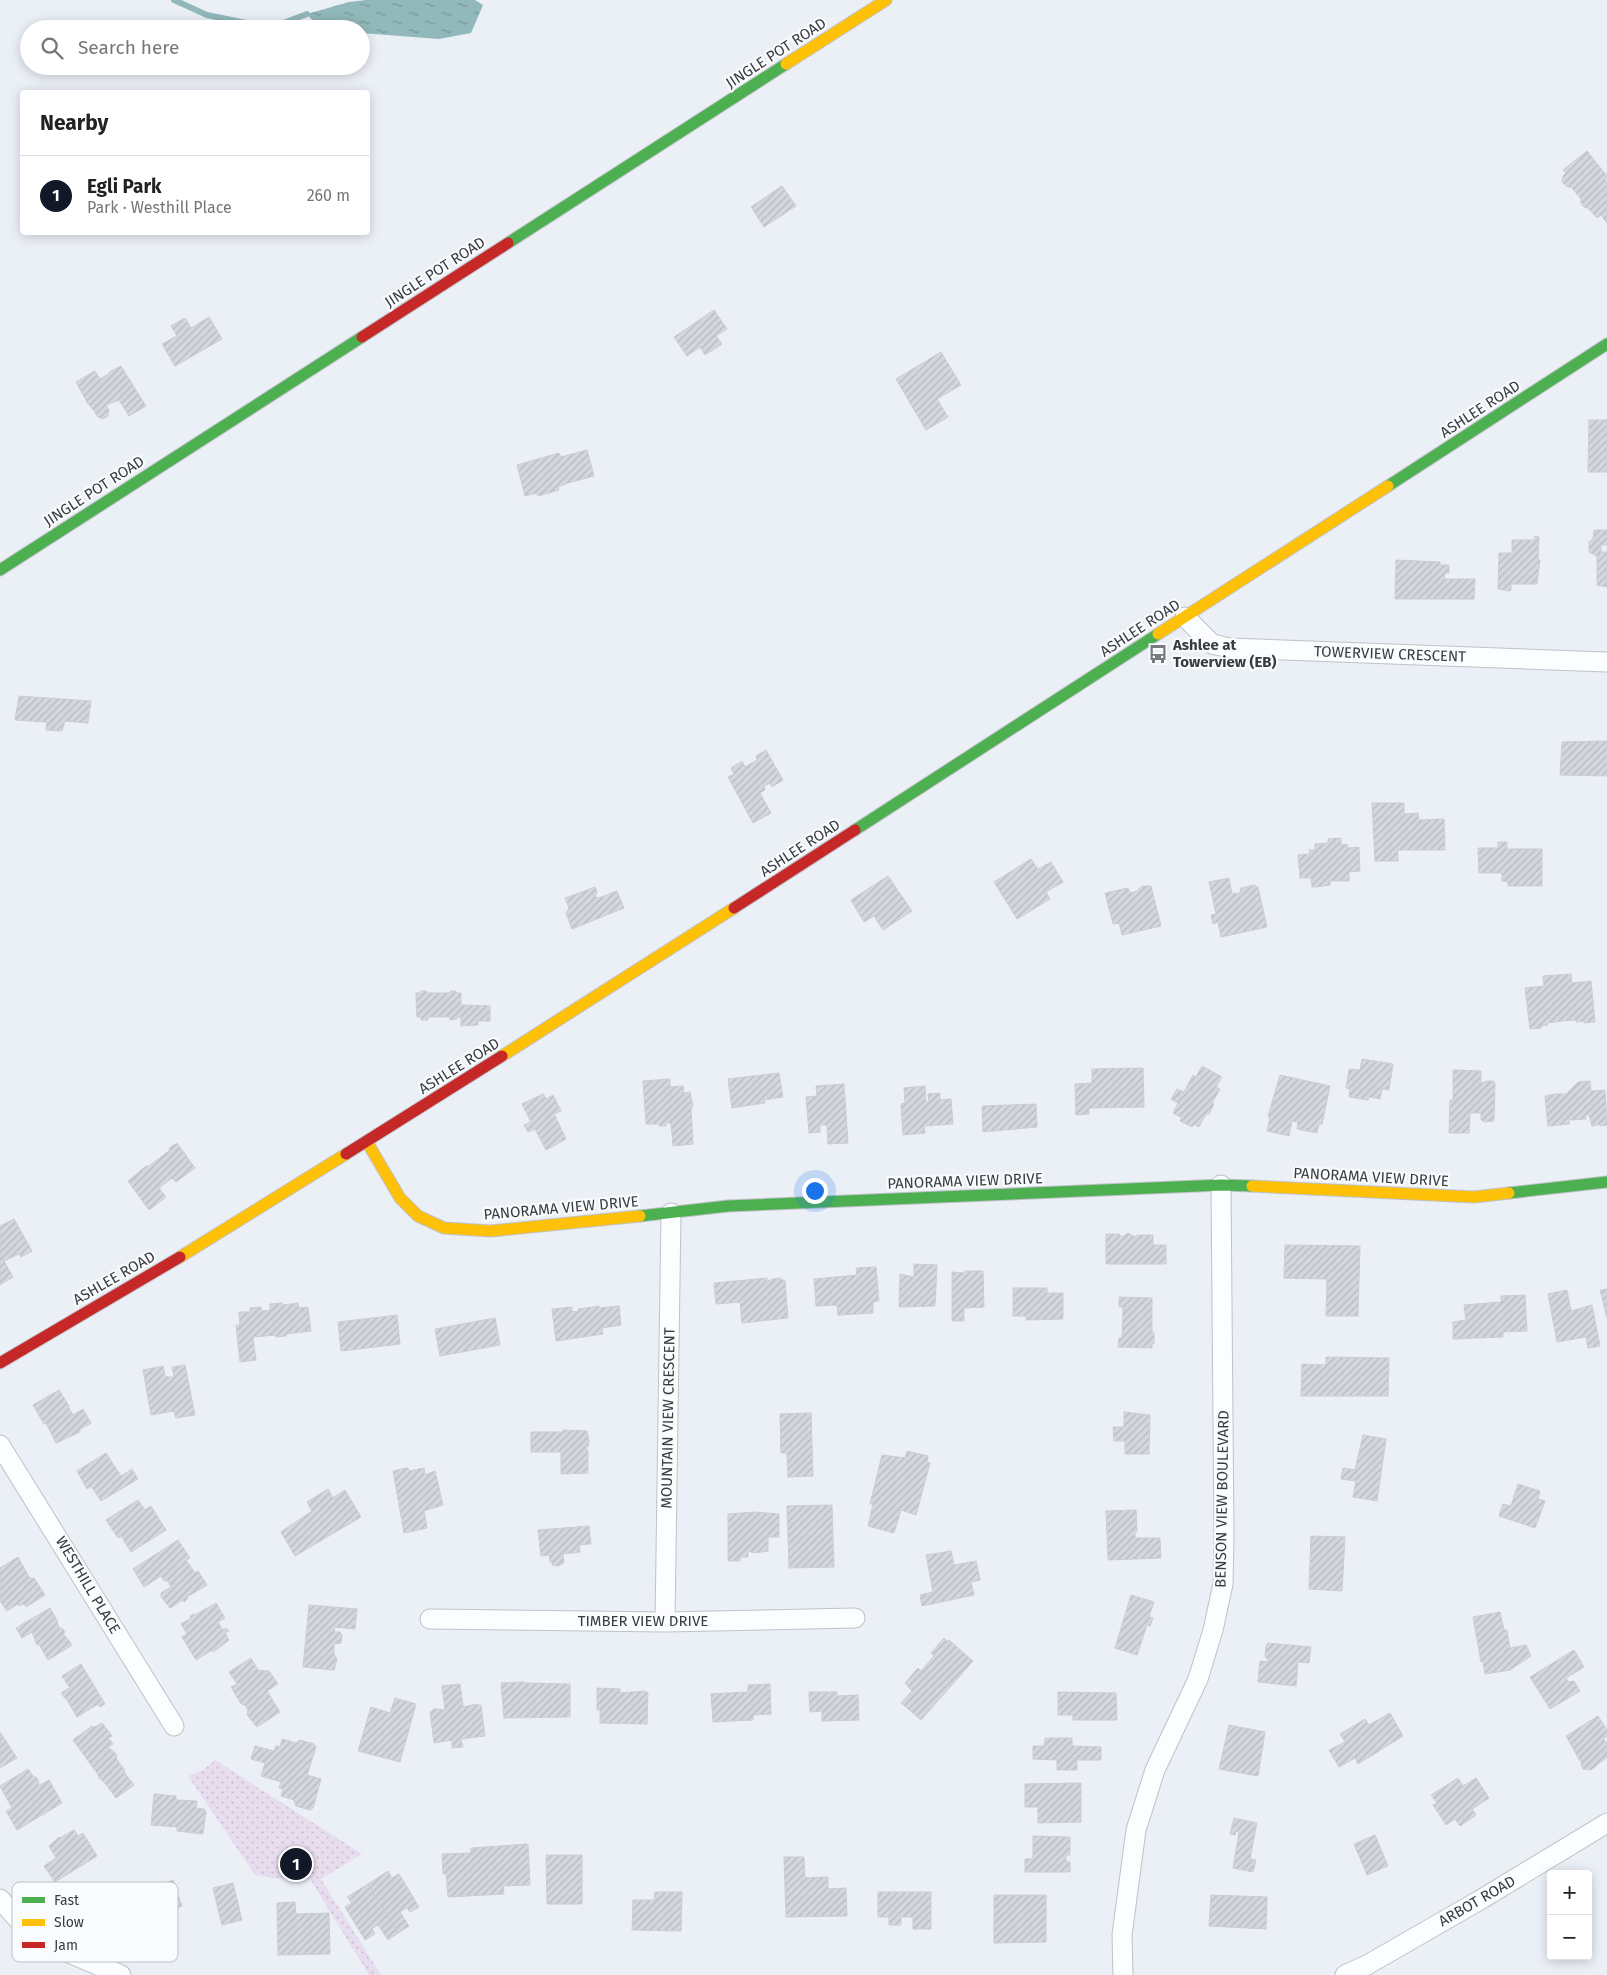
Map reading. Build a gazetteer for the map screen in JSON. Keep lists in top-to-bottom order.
{
  "streets": {
    "street": [
      "JINGLE POT ROAD",
      "ASHLEE ROAD",
      "TOWERVIEW CRESCENT",
      "PANORAMA VIEW DRIVE",
      "MOUNTAIN VIEW CRESCENT",
      "BENSON VIEW BOULEVARD",
      "WESTHILL PLACE",
      "TIMBER VIEW DRIVE",
      "ARBOT ROAD"
    ]
  },
  "crossings": [
    ["ASHLEE ROAD", "TOWERVIEW CRESCENT"],
    ["ASHLEE ROAD", "PANORAMA VIEW DRIVE"],
    ["PANORAMA VIEW DRIVE", "MOUNTAIN VIEW CRESCENT"],
    ["PANORAMA VIEW DRIVE", "BENSON VIEW BOULEVARD"],
    ["MOUNTAIN VIEW CRESCENT", "TIMBER VIEW DRIVE"]
  ],
  "places": {
    "bus stop": ["Ashlee at Towerview (EB)"]
  },
  "legend": ["Fast", "Slow", "Jam"],
  "page": {
    "search": "Search here",
    "heading": "Nearby",
    "list": [
      {
        "mark": "1",
        "name": "Egli Park",
        "note": "Park · Westhill Place",
        "value": "260 m"
      }
    ],
    "pins": "1",
    "map_buttons": ["+", "−"]
  }
}
